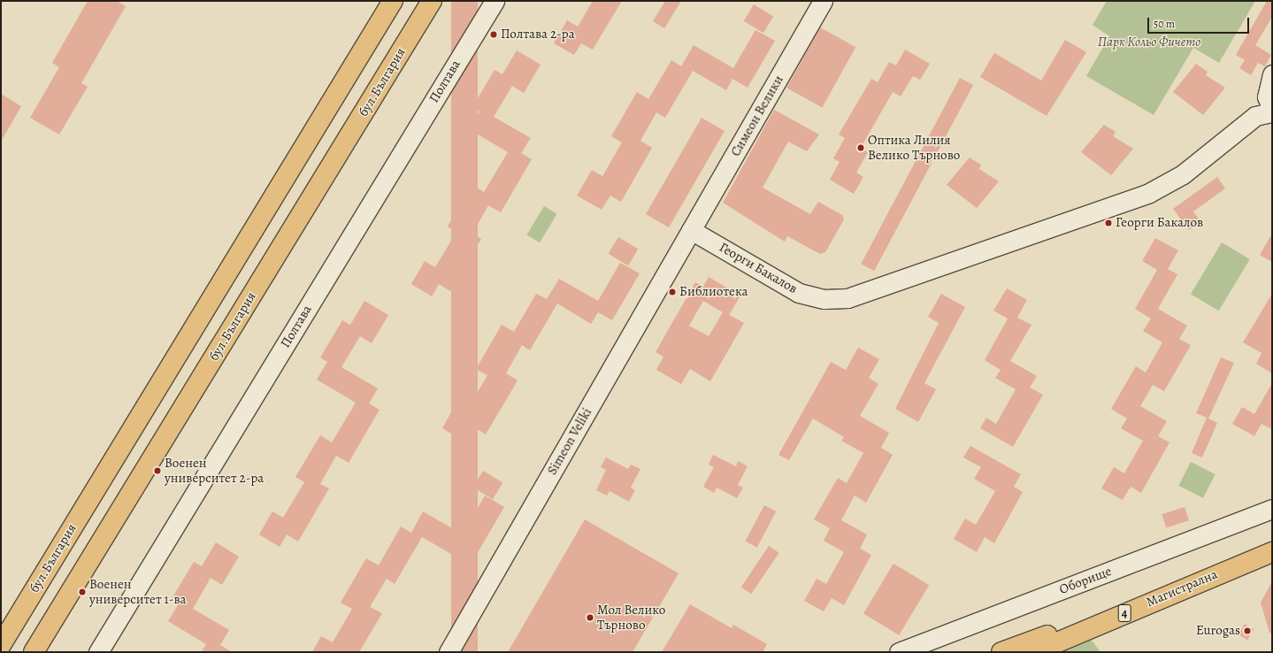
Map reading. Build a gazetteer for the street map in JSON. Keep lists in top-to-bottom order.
{
  "streets": {
    "main road": ["бул.България", "Магистрална", "4"],
    "street": [
      "Полтава",
      "Симеон Велики",
      "Георги Бакалов",
      "Simeon Veliki",
      "Оборище"
    ]
  },
  "crossings": [
    ["Симеон Велики", "Георги Бакалов"],
    ["Симеон Велики", "Simeon Veliki"],
    ["Георги Бакалов", "Simeon Veliki"],
    ["Магистрална", "4"]
  ],
  "parks": ["Парк Кольо Фичето"],
  "places": [
    "Полтава 2-ра",
    "Оптика Лилия Велико Търново",
    "Георги Бакалов",
    "Библиотека",
    "Военен университет 2-ра",
    "Военен университет 1-ва",
    "Мол Велико Търново",
    "Eurogas"
  ],
  "scale_bar": "50 m"
}
